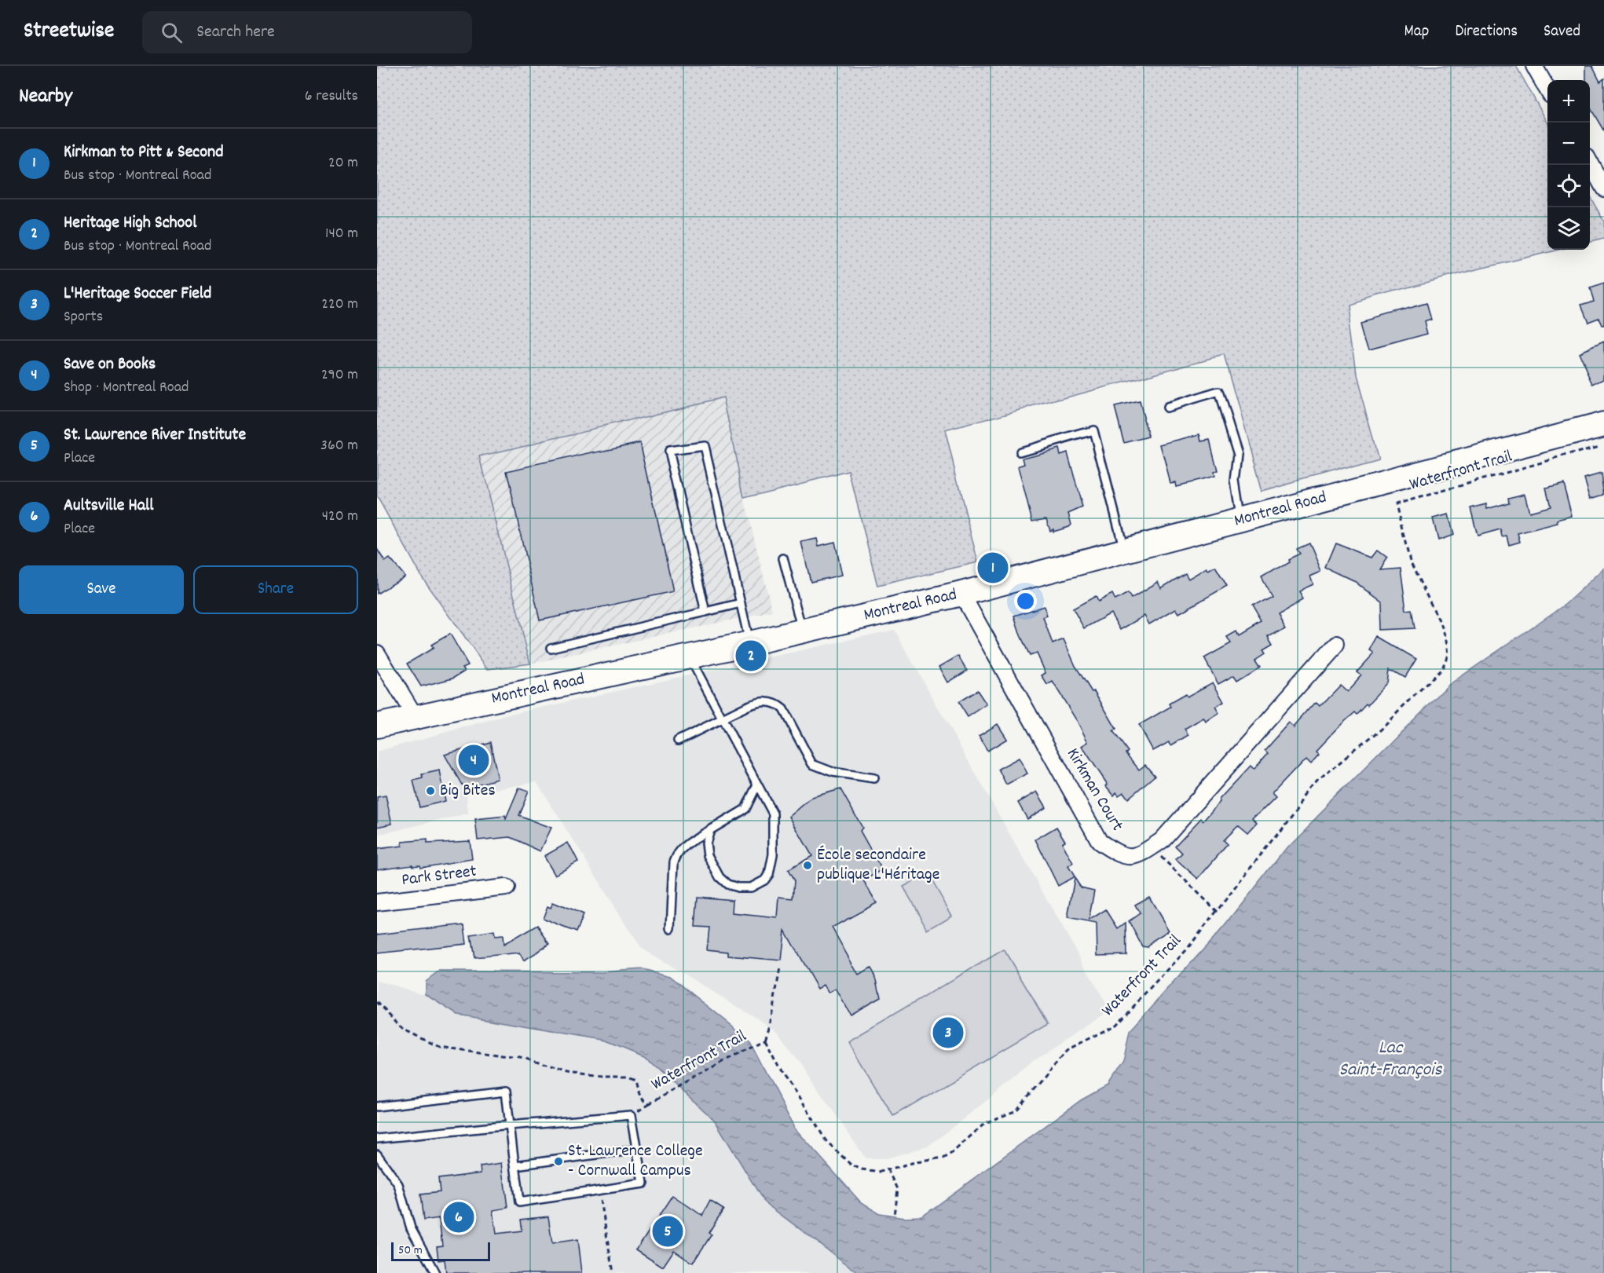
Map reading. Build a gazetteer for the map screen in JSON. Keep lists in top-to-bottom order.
{
  "streets": {
    "main road": ["Montreal Road"],
    "street": ["Kirkman Court", "Park Street"],
    "path": ["Waterfront Trail"]
  },
  "crossings": [
    ["Montreal Road", "Kirkman Court"]
  ],
  "water": ["Lac Saint-François"],
  "places": ["Big Bites", "École secondaire publique L'Héritage", "St. Lawrence College - Cornwall Campus"],
  "scale_bar": "50 m",
  "page": {
    "header": "Streetwise",
    "search": "Search here",
    "nav": ["Map", "Directions", "Saved"],
    "heading": ["Nearby", "6 results"],
    "map_buttons": ["+", "−"],
    "list": [
      {
        "mark": "1",
        "name": "Kirkman to Pitt & Second",
        "note": "Bus stop · Montreal Road",
        "value": "20 m"
      },
      {
        "mark": "2",
        "name": "Heritage High School",
        "note": "Bus stop · Montreal Road",
        "value": "140 m"
      },
      {
        "mark": "3",
        "name": "L'Heritage Soccer Field",
        "note": "Sports",
        "value": "220 m"
      },
      {
        "mark": "4",
        "name": "Save on Books",
        "note": "Shop · Montreal Road",
        "value": "290 m"
      },
      {
        "mark": "5",
        "name": "St. Lawrence River Institute",
        "note": "Place",
        "value": "360 m"
      },
      {
        "mark": "6",
        "name": "Aultsville Hall",
        "note": "Place",
        "value": "420 m"
      }
    ],
    "pins": [
      "1",
      "2",
      "4",
      "3",
      "6",
      "5"
    ],
    "buttons": ["Save", "Share"],
    "scale": "50 m"
  }
}
